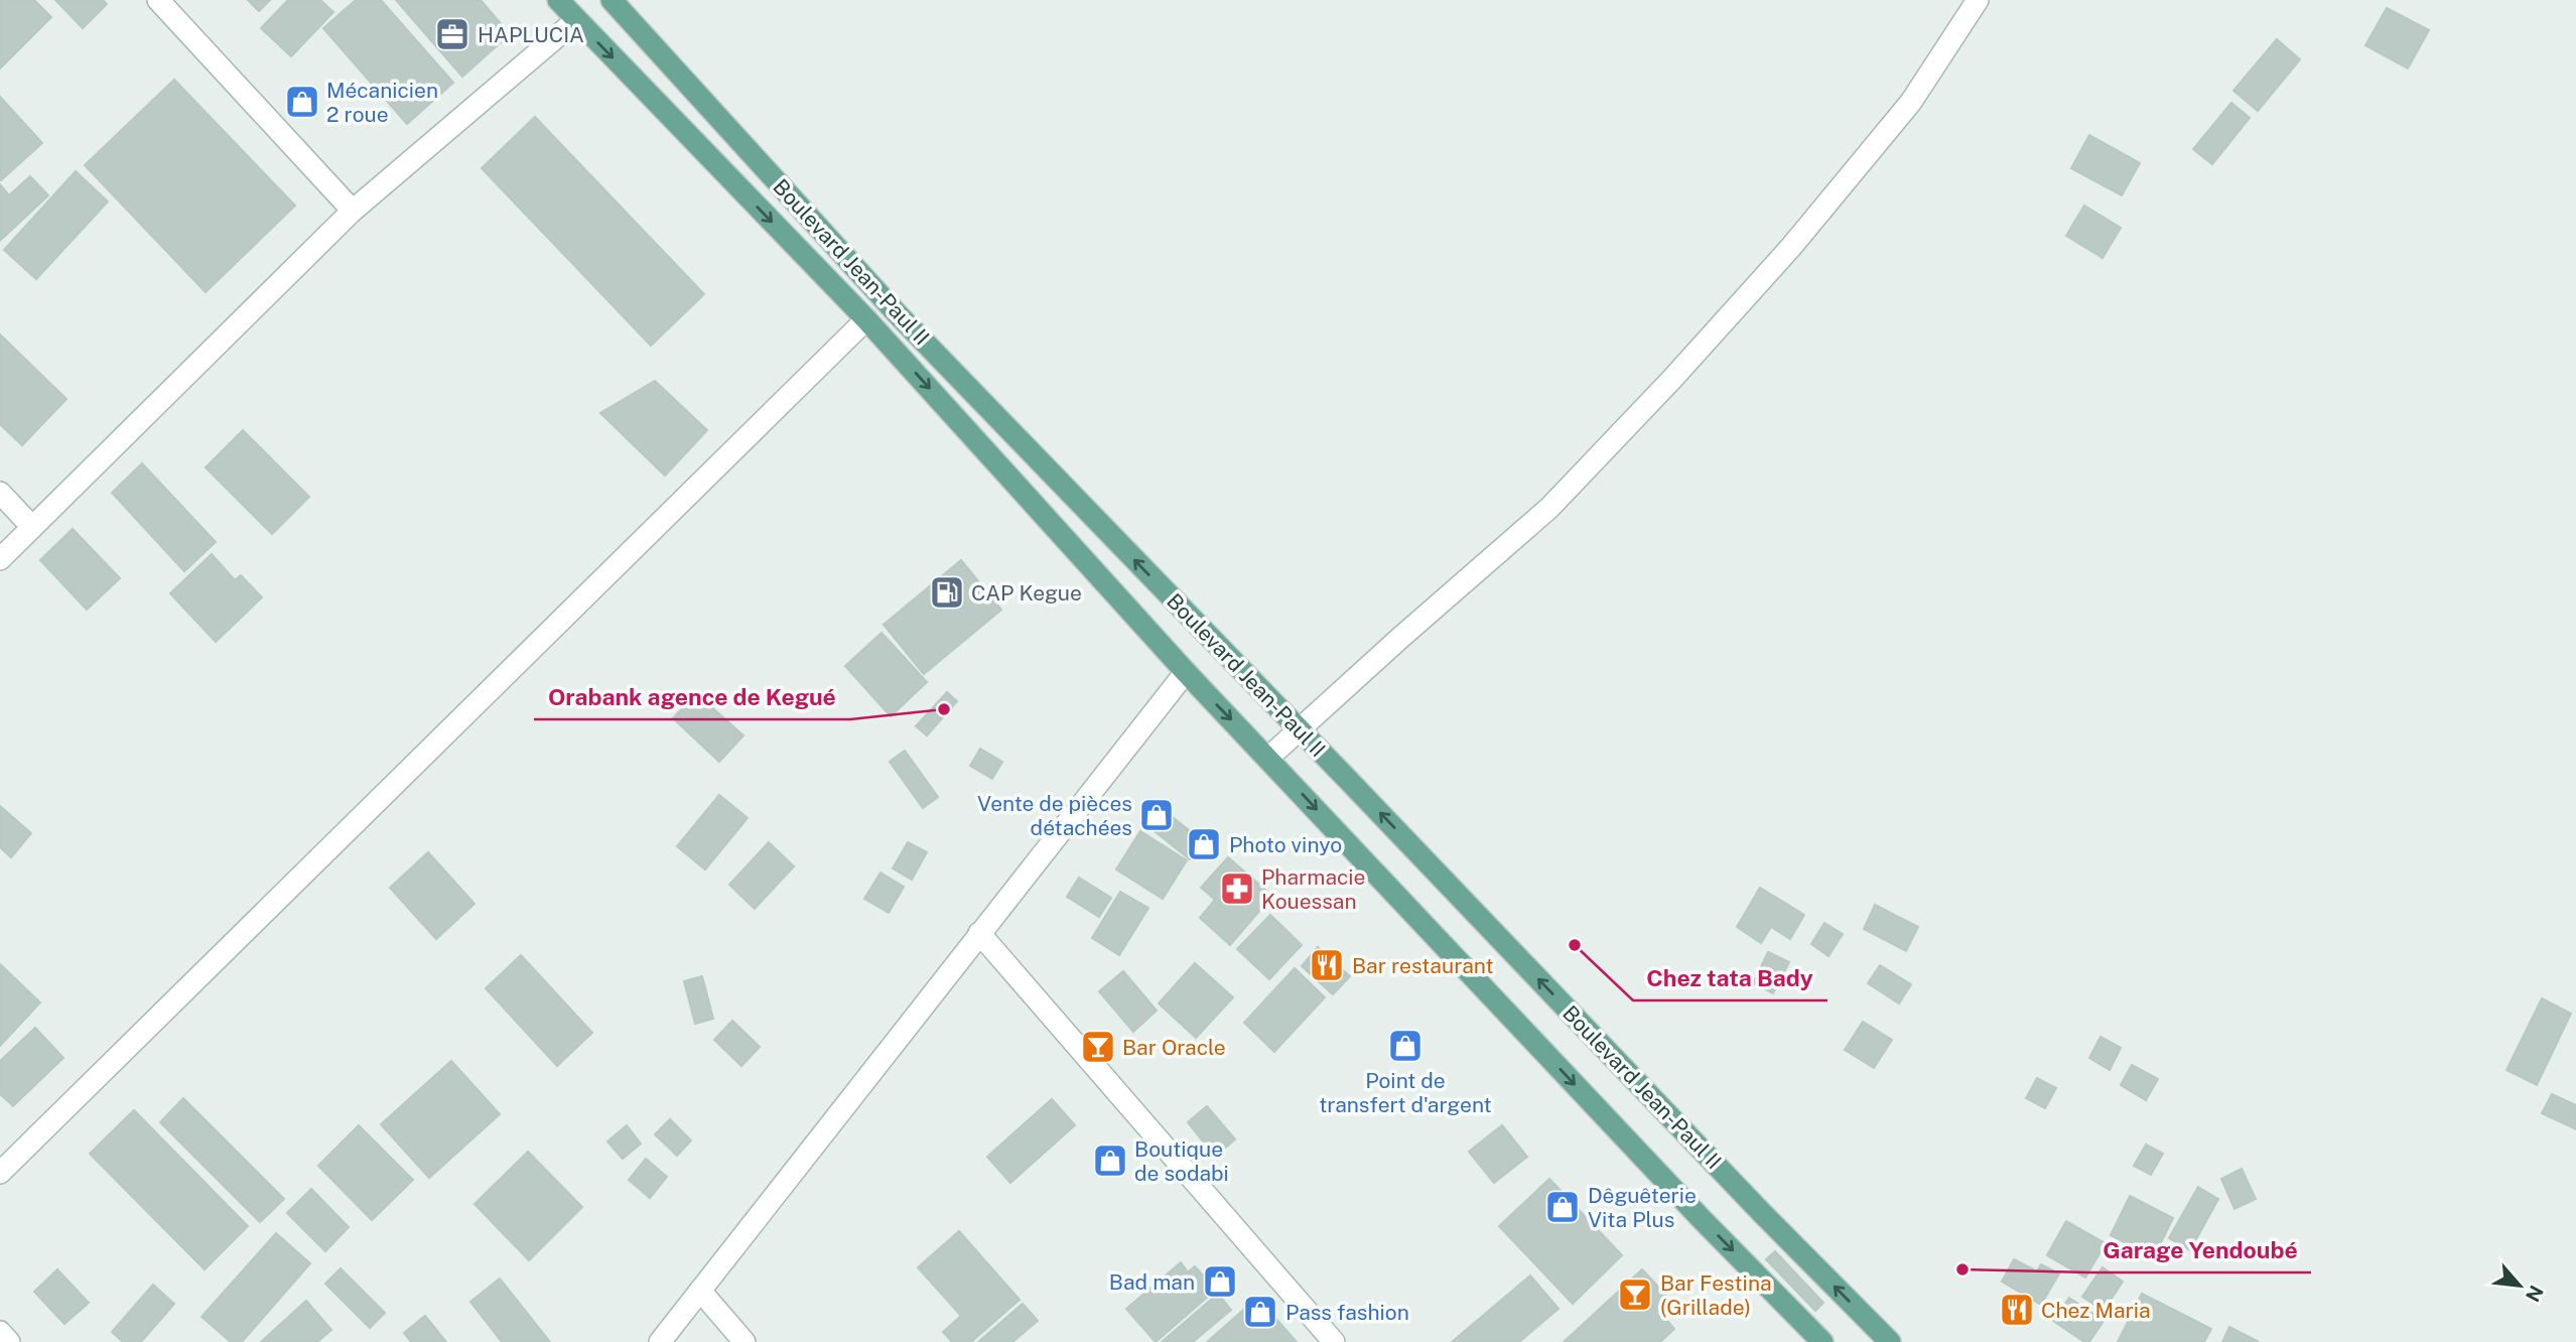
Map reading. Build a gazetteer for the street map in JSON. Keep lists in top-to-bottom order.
{
  "streets": {
    "main road": ["Boulevard Jean-Paul II"]
  },
  "places": {
    "office": ["HAPLUCIA"],
    "shop": [
      "Mécanicien 2 roue",
      "Vente de pièces détachées",
      "Photo vinyo",
      "Point de transfert d'argent",
      "Boutique de sodabi",
      "Dêguêterie Vita Plus",
      "Bad man",
      "Pass fashion"
    ],
    "fuel station": ["CAP Kegue"],
    "other": ["Orabank agence de Kegué", "Chez tata Bady", "Garage Yendoubé"],
    "pharmacy": ["Pharmacie Kouessan"],
    "restaurant": ["Bar restaurant", "Chez Maria"],
    "bar": ["Bar Oracle", "Bar Festina (Grillade)"]
  },
  "north": "bottom right"
}
